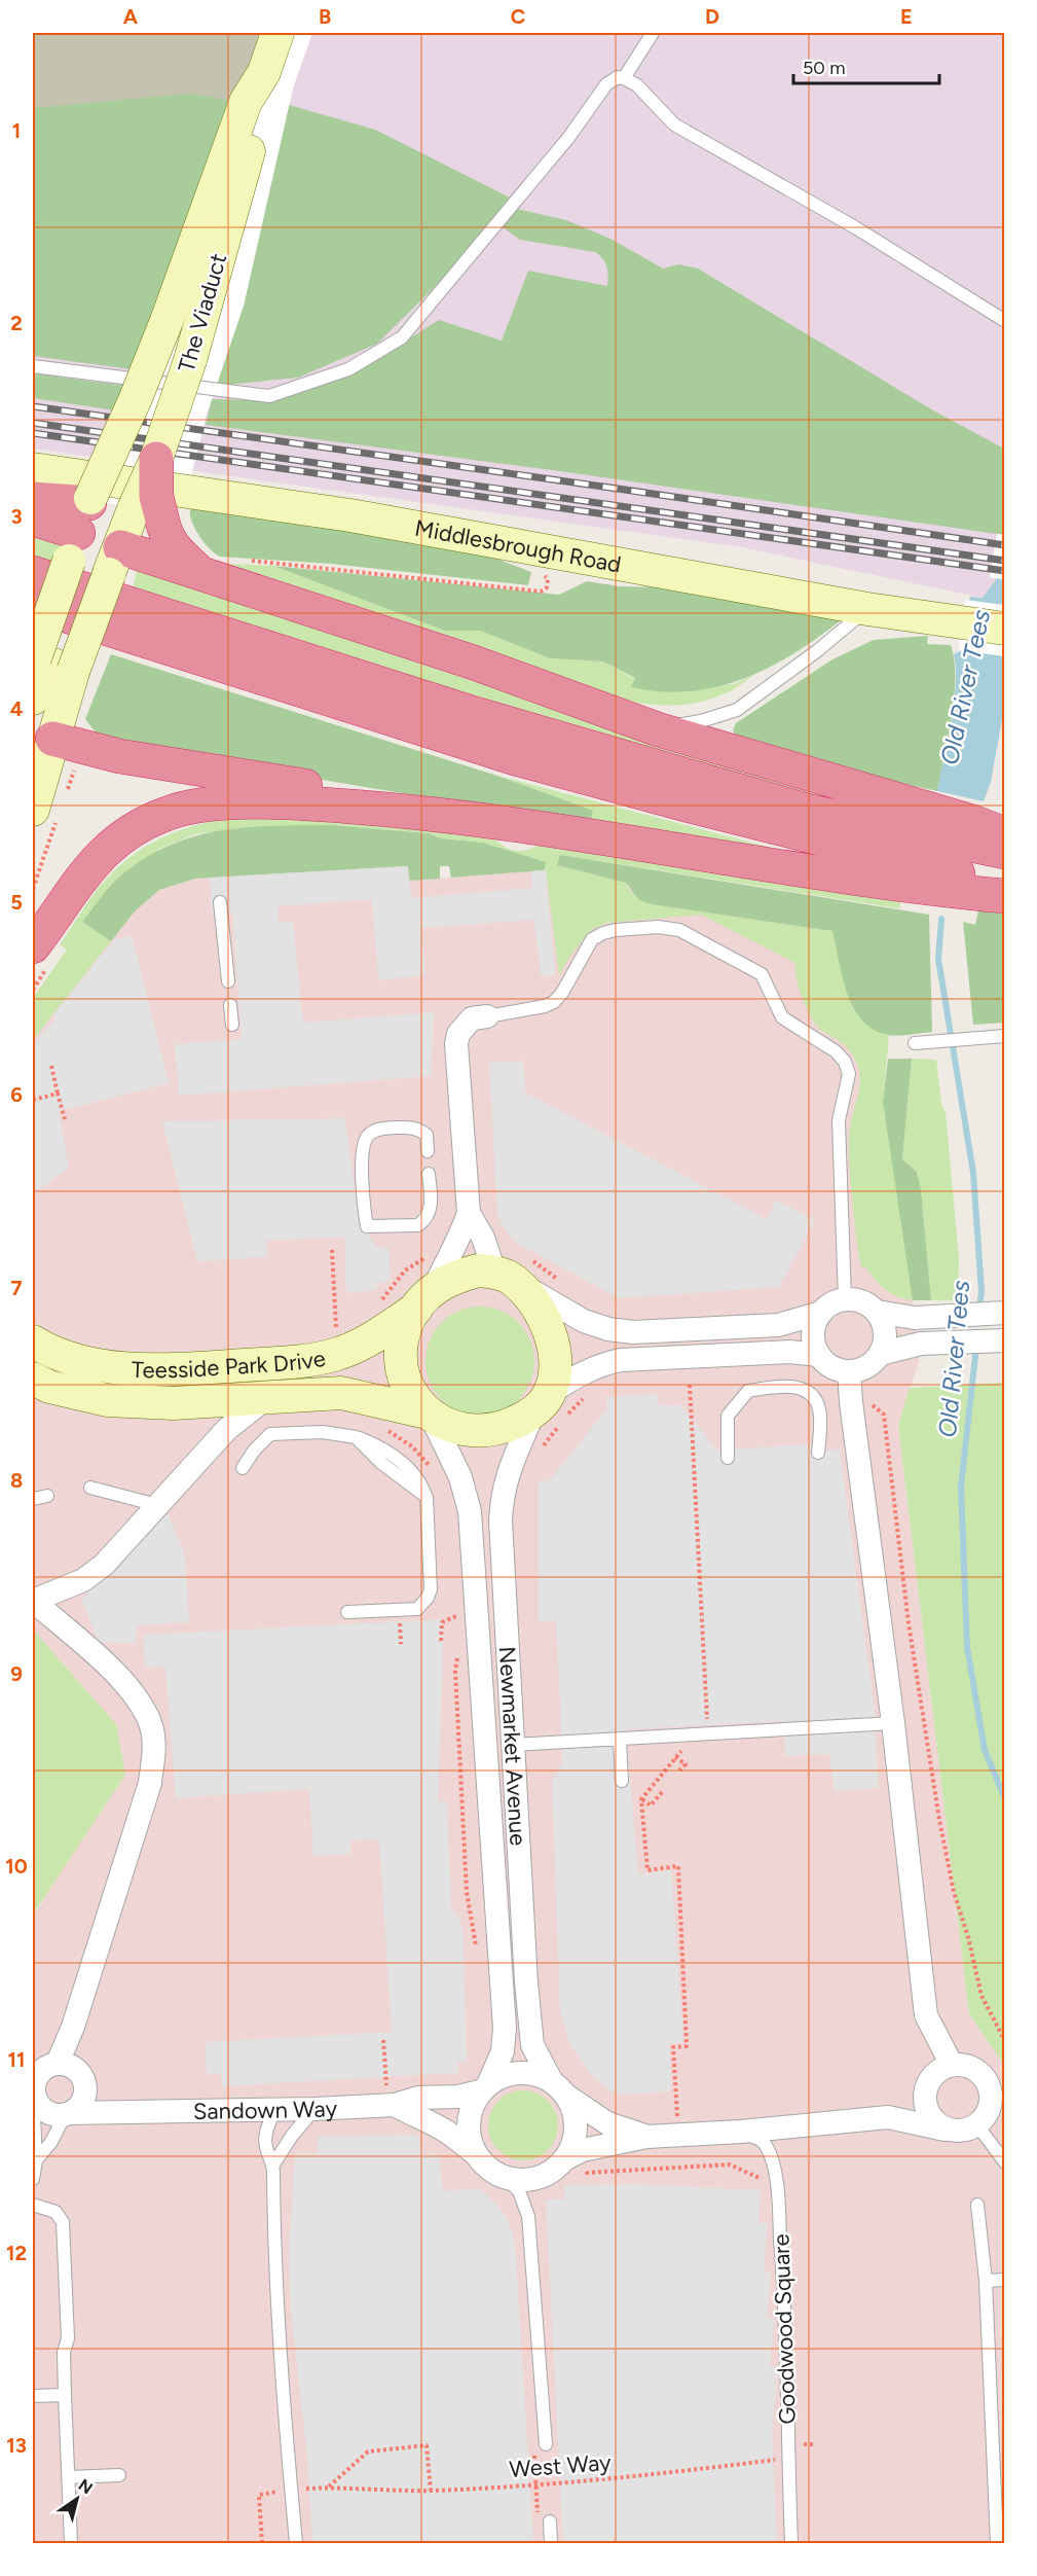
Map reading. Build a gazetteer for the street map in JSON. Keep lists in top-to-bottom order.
{
  "streets": {
    "street": [
      "The Viaduct",
      "Middlesbrough Road",
      "Teesside Park Drive",
      "Newmarket Avenue",
      "Sandown Way"
    ],
    "lane": ["Goodwood Square"],
    "path": ["West Way"]
  },
  "crossings": [
    ["Teesside Park Drive", "Newmarket Avenue"],
    ["Newmarket Avenue", "Sandown Way"],
    ["Goodwood Square", "West Way"]
  ],
  "water": ["Old River Tees"],
  "scale_bar": "50 m",
  "north": "top right",
  "grid": {
    "columns": [
      "A",
      "B",
      "C",
      "D",
      "E"
    ],
    "rows": [
      "1",
      "2",
      "3",
      "4",
      "5",
      "6",
      "7",
      "8",
      "9",
      "10",
      "11",
      "12",
      "13"
    ]
  }
}
